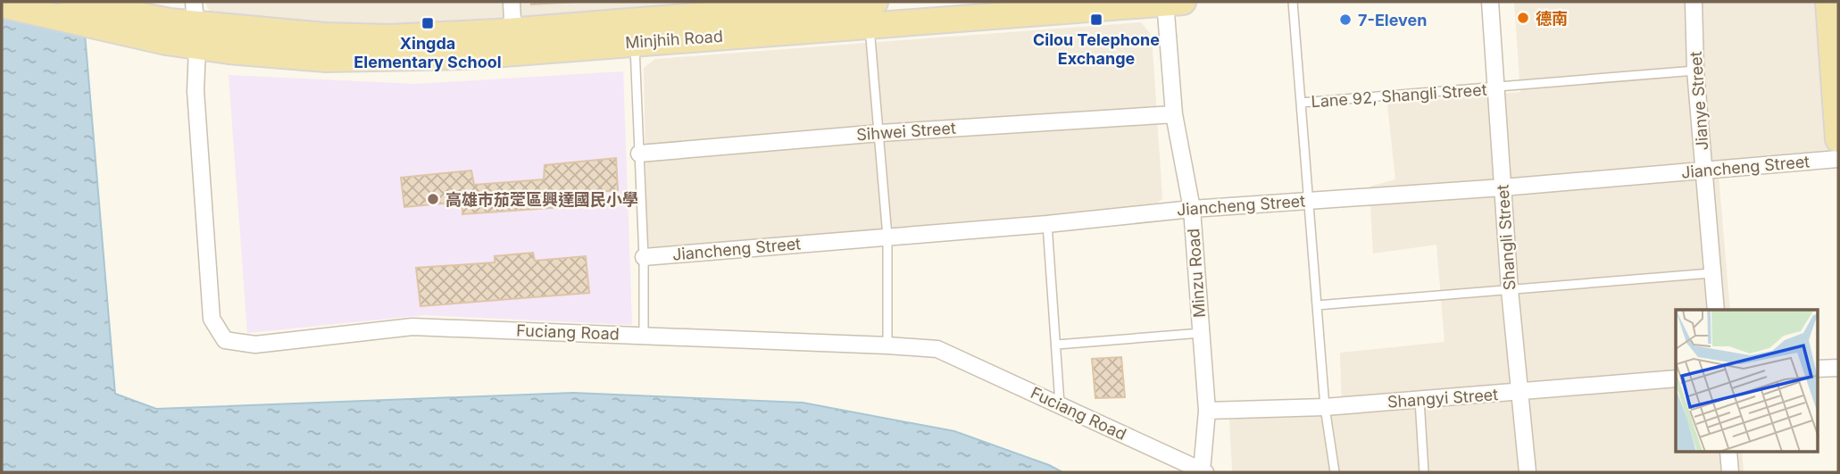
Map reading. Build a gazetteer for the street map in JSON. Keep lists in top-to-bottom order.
{
  "streets": {
    "main road": ["Minjhih Road"],
    "street": [
      "Jianye Street",
      "Sihwei Street",
      "Jiancheng Street",
      "Shangli Street",
      "Minzu Road",
      "Fuciang Road",
      "Shangyi Street"
    ],
    "lane": ["Lane 92, Shangli Street"]
  },
  "crossings": [
    ["Minjhih Road", "Minzu Road"],
    ["Minjhih Road", "Fuciang Road"],
    ["Lane 92, Shangli Street", "Jianye Street"],
    ["Lane 92, Shangli Street", "Shangli Street"],
    ["Jianye Street", "Jiancheng Street"],
    ["Sihwei Street", "Minzu Road"],
    ["Jiancheng Street", "Shangli Street"],
    ["Jiancheng Street", "Minzu Road"],
    ["Shangli Street", "Shangyi Street"],
    ["Minzu Road", "Fuciang Road"],
    ["Minzu Road", "Shangyi Street"]
  ],
  "places": {
    "other": ["德南", "7-Eleven", "高雄市茄萣區興達國民小學"],
    "transit": ["Cilou Telephone Exchange", "Xingda Elementary School"]
  }
}
